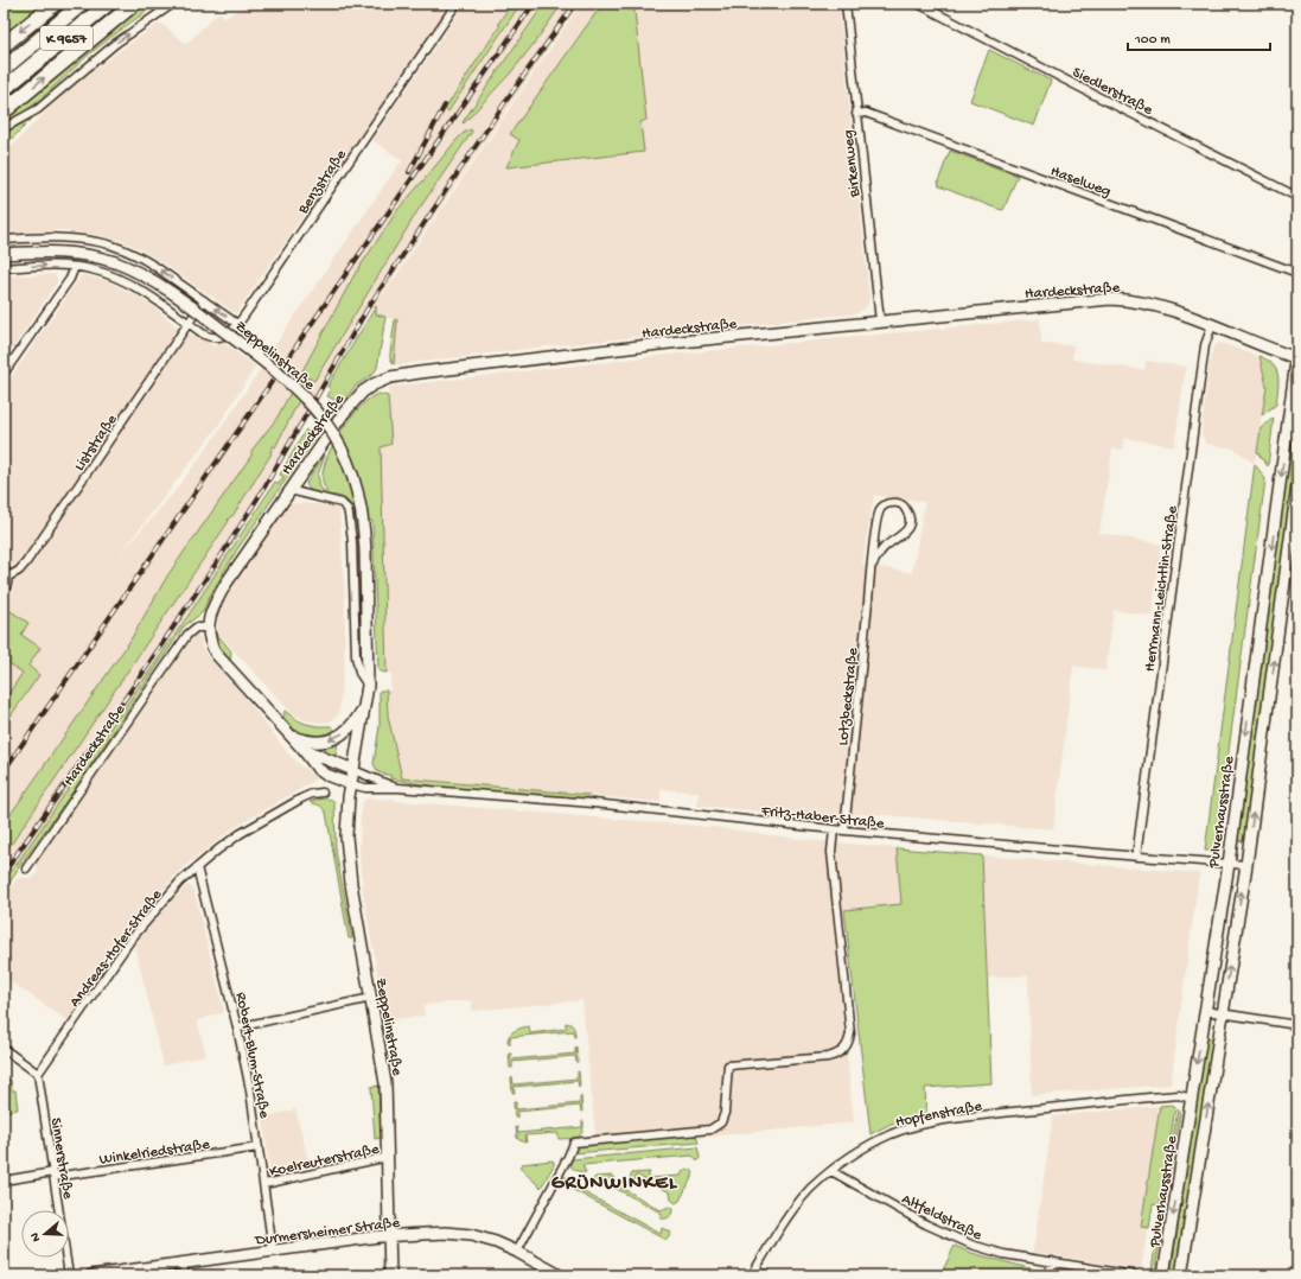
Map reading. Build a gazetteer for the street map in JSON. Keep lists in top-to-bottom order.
{
  "streets": {
    "highway": ["K 9657"],
    "street": [
      "Siedlerstraße",
      "Birkenweg",
      "Haselweg",
      "Benzstraße",
      "Hardeckstraße",
      "Zeppelinstraße",
      "Liststraße",
      "Herrmann-Leichtlin-Straße",
      "Lotzbeckstraße",
      "Pulverhausstraße",
      "Fritz-Haber-Straße",
      "Andreas-Hofer-Straße",
      "Robert-Blum-Straße",
      "Hopfenstraße",
      "Winkelriedstraße",
      "Sinnerstraße",
      "Koelreuterstraße",
      "Altfeldstraße",
      "Durmersheimer Straße"
    ]
  },
  "crossings": [
    ["Birkenweg", "Haselweg"],
    ["Birkenweg", "Hardeckstraße"],
    ["Benzstraße", "Zeppelinstraße"],
    ["Benzstraße", "Liststraße"],
    ["Hardeckstraße", "Zeppelinstraße"],
    ["Hardeckstraße", "Herrmann-Leichtlin-Straße"],
    ["Hardeckstraße", "Pulverhausstraße"],
    ["Hardeckstraße", "Fritz-Haber-Straße"],
    ["Zeppelinstraße", "Liststraße"],
    ["Zeppelinstraße", "Fritz-Haber-Straße"],
    ["Zeppelinstraße", "Koelreuterstraße"],
    ["Zeppelinstraße", "Durmersheimer Straße"],
    ["Herrmann-Leichtlin-Straße", "Fritz-Haber-Straße"],
    ["Lotzbeckstraße", "Fritz-Haber-Straße"],
    ["Pulverhausstraße", "Fritz-Haber-Straße"],
    ["Pulverhausstraße", "Hopfenstraße"],
    ["Andreas-Hofer-Straße", "Robert-Blum-Straße"],
    ["Andreas-Hofer-Straße", "Sinnerstraße"],
    ["Robert-Blum-Straße", "Winkelriedstraße"],
    ["Robert-Blum-Straße", "Koelreuterstraße"],
    ["Robert-Blum-Straße", "Durmersheimer Straße"],
    ["Hopfenstraße", "Altfeldstraße"],
    ["Winkelriedstraße", "Sinnerstraße"]
  ],
  "districts": ["GRÜNWINKEL"],
  "scale_bar": "100 m",
  "north": "left"
}
